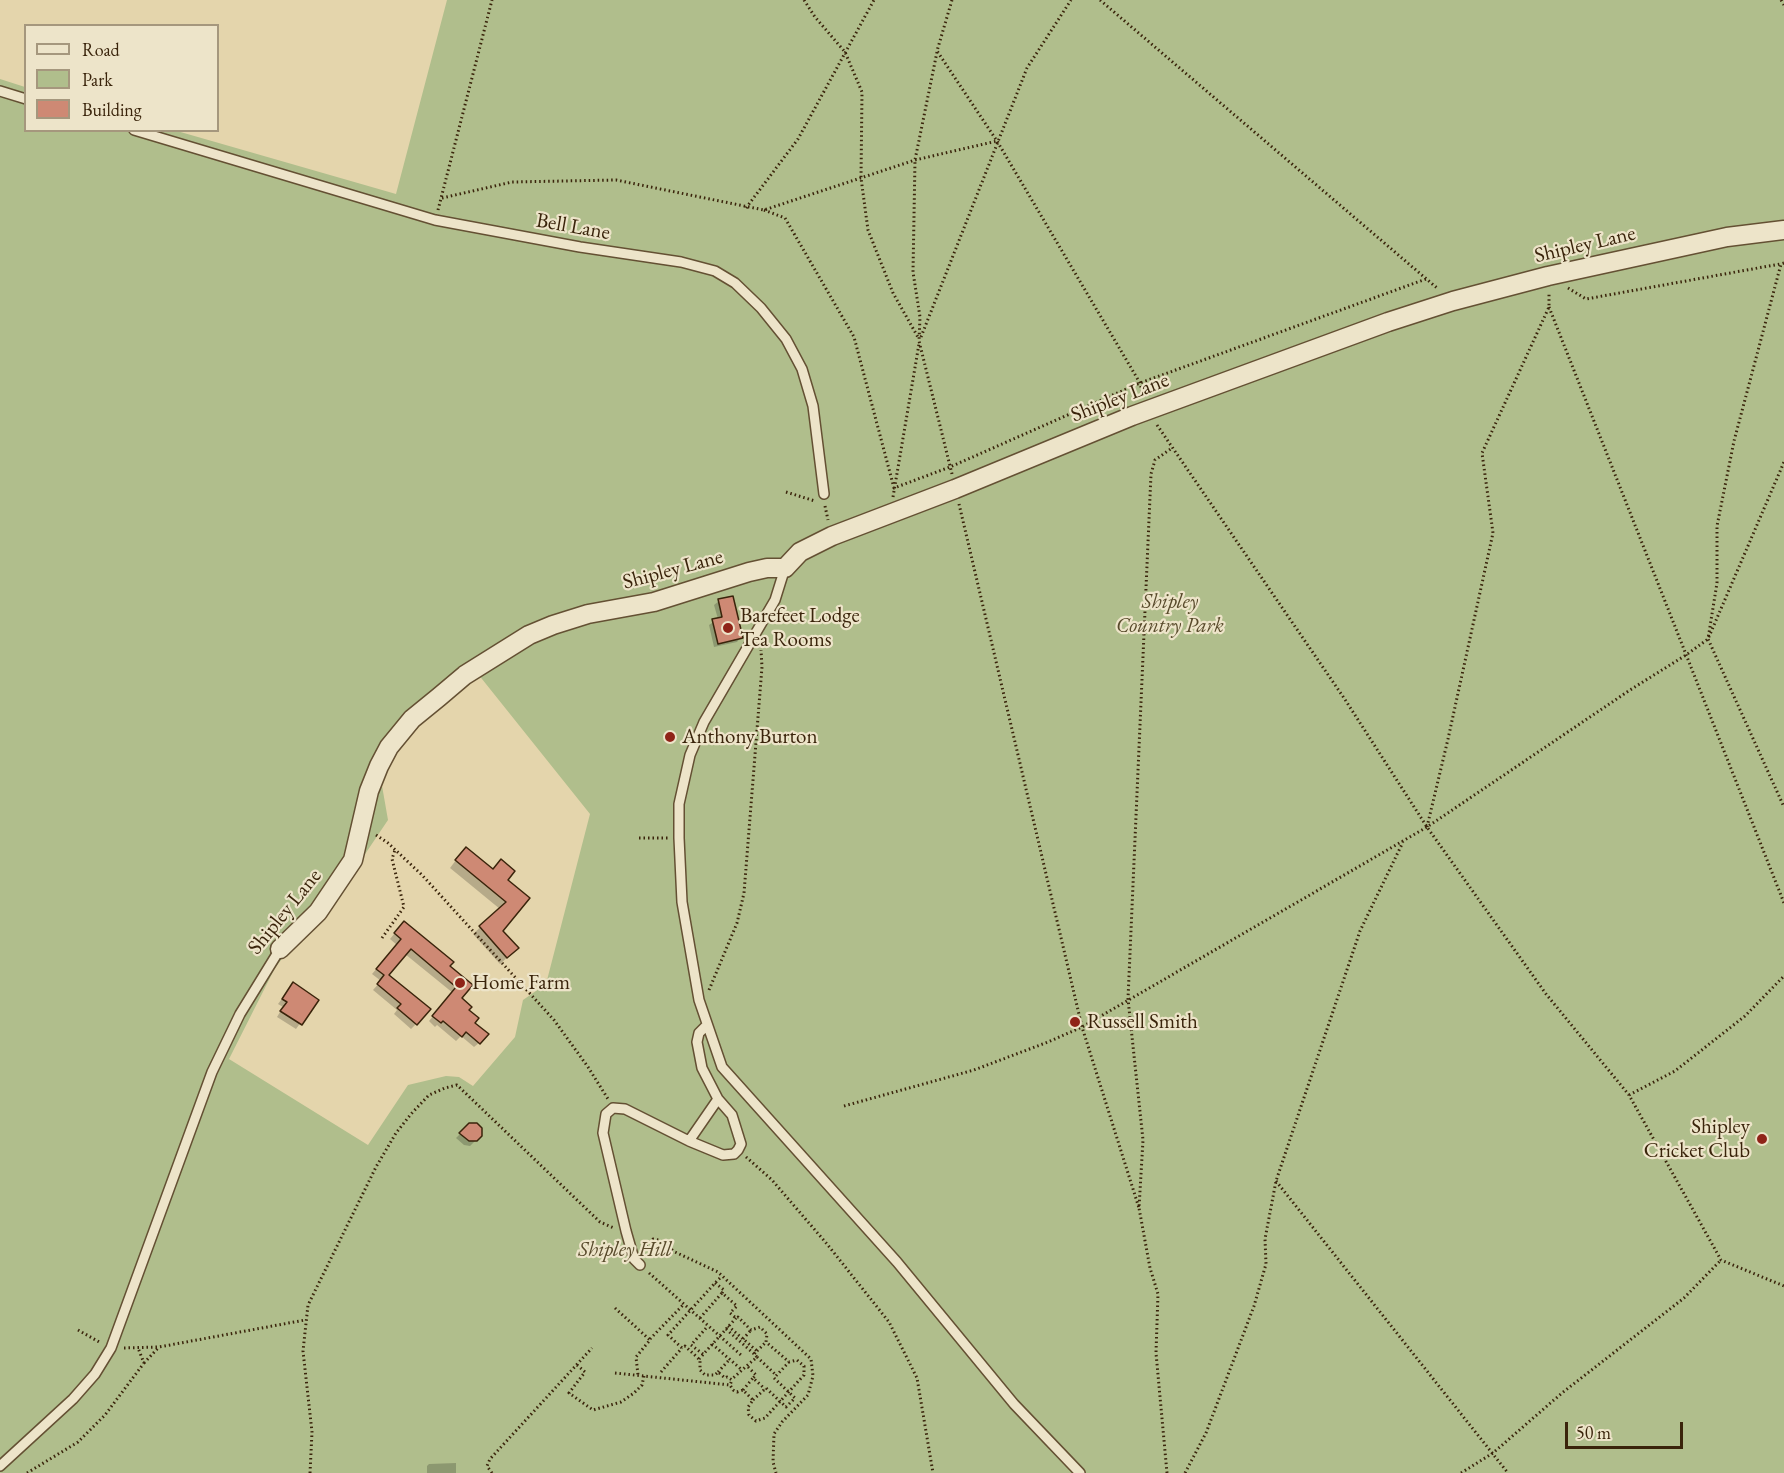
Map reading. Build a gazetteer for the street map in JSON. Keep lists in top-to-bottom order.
{
  "streets": {
    "street": ["Shipley Lane"],
    "lane": ["Bell Lane"]
  },
  "parks": ["Shipley Country Park", "Shipley Hill"],
  "places": [
    "Barefeet Lodge Tea Rooms",
    "Anthony Burton",
    "Home Farm",
    "Russell Smith",
    "Shipley Cricket Club"
  ],
  "legend": ["Road", "Park", "Building"],
  "scale_bar": "50 m"
}
